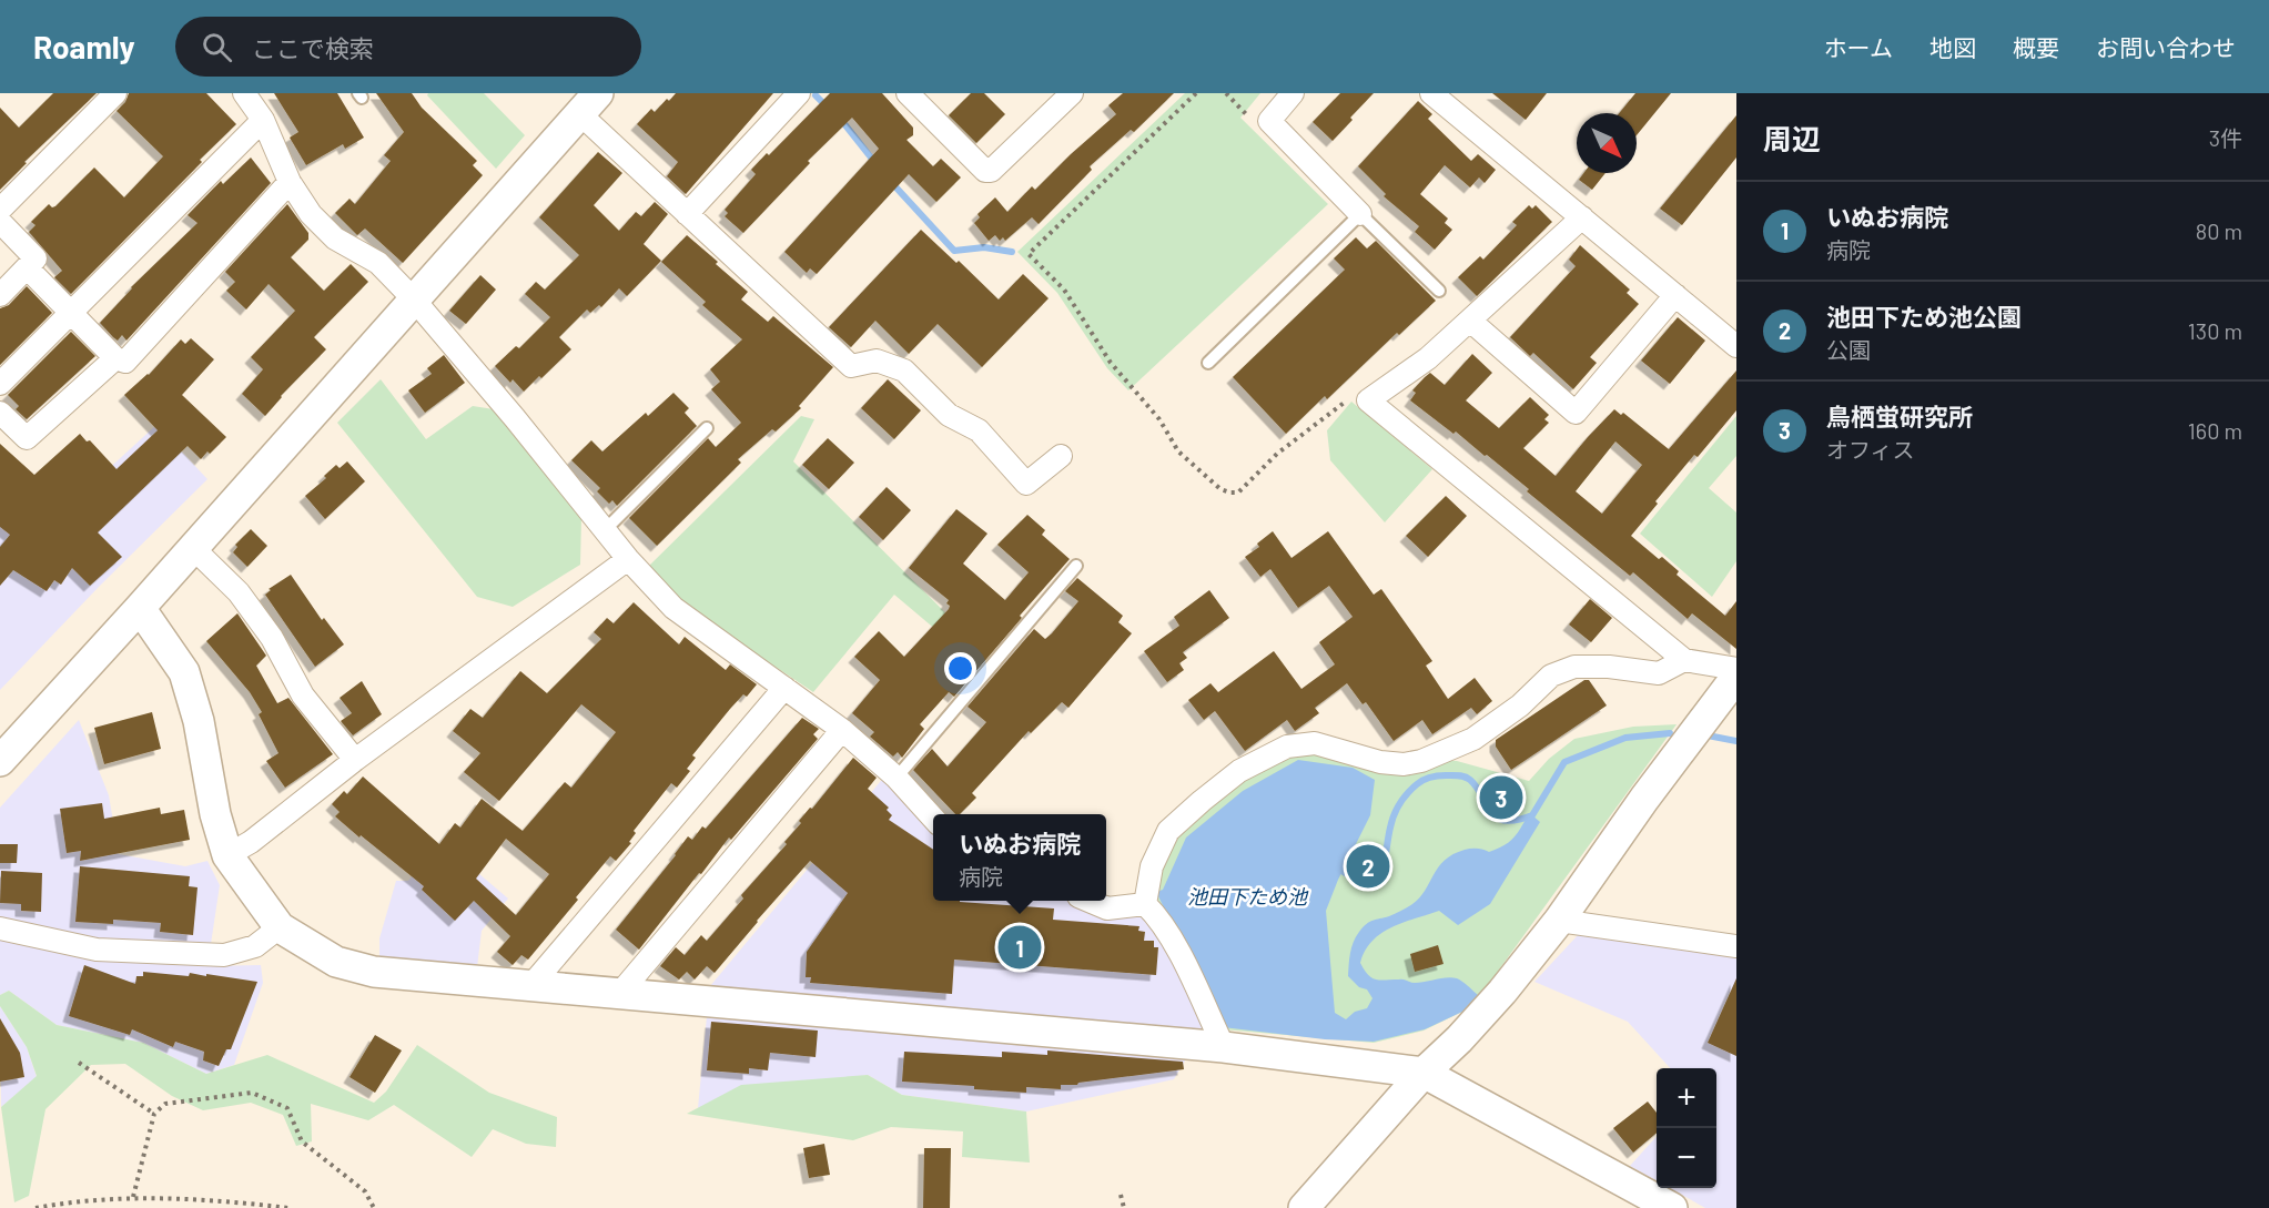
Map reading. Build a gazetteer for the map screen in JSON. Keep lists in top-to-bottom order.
{
  "water": ["池田下ため池"],
  "north": "bottom right",
  "page": {
    "header": "Roamly",
    "search": "ここで検索",
    "nav": [
      "ホーム",
      "地図",
      "概要",
      "お問い合わせ"
    ],
    "heading": ["周辺", "3件"],
    "list": [
      {
        "mark": "1",
        "name": "いぬお病院",
        "note": "病院",
        "value": "80 m"
      },
      {
        "mark": "2",
        "name": "池田下ため池公園",
        "note": "公園",
        "value": "130 m"
      },
      {
        "mark": "3",
        "name": "鳥栖蛍研究所",
        "note": "オフィス",
        "value": "160 m"
      }
    ],
    "pins": ["3", "2", "1"],
    "popup": ["いぬお病院", "病院"],
    "map_buttons": ["+", "−"]
  }
}
